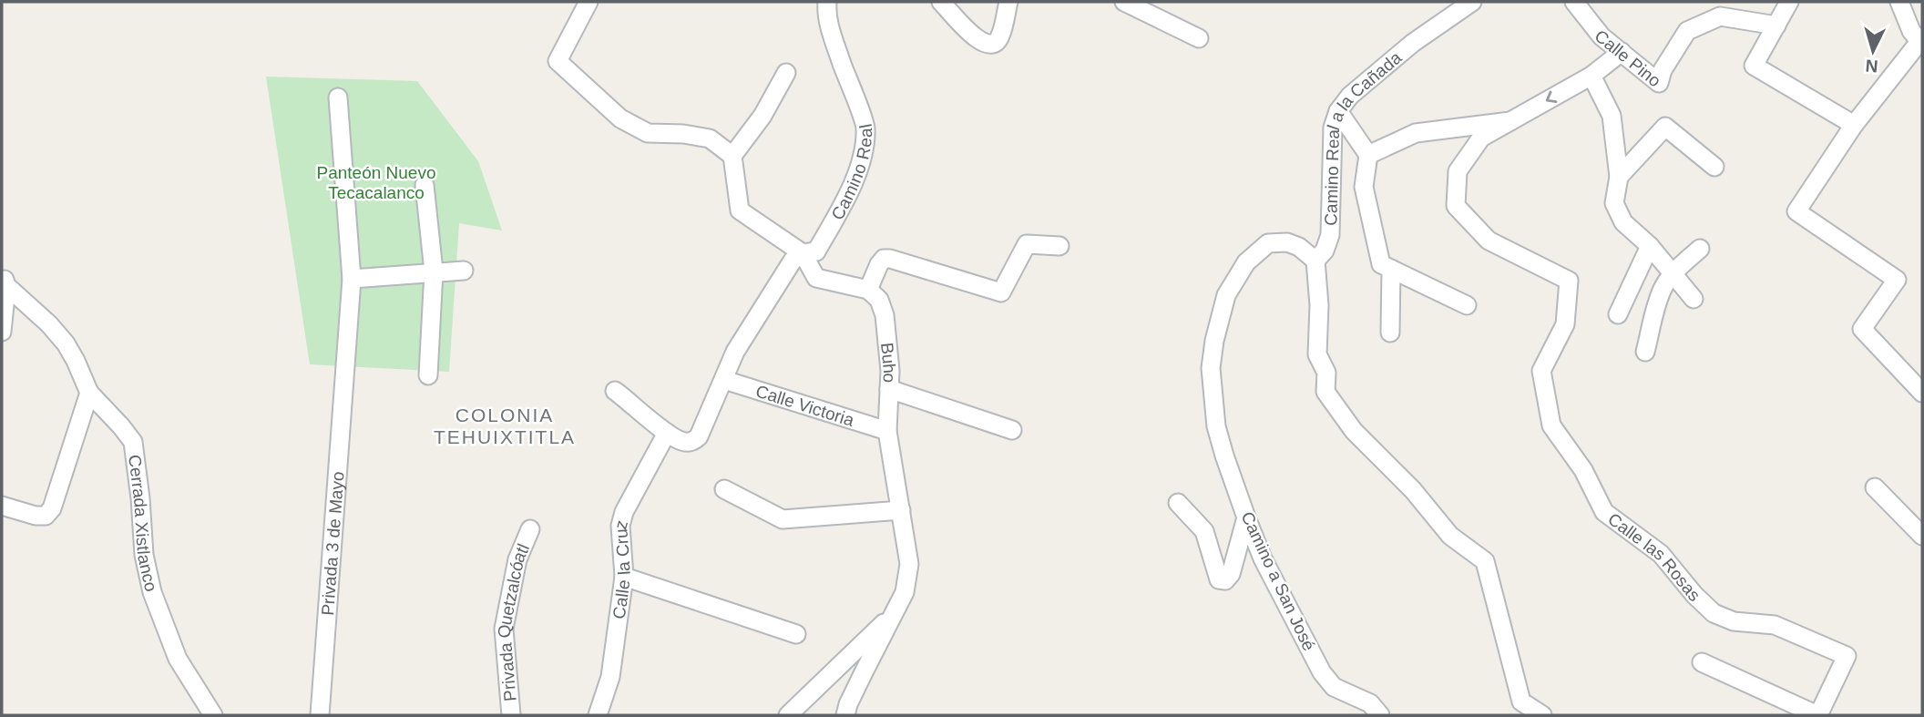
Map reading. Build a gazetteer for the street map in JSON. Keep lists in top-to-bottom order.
{
  "streets": {
    "street": [
      "Calle Pino",
      "Camino Real a la Cañada",
      "Camino Real",
      "Buho",
      "Calle Victoria",
      "Cerrada Xistlanco",
      "Privada 3 de Mayo",
      "Calle las Rosas",
      "Calle la Cruz",
      "Camino a San José",
      "Privada Quetzalcóatl"
    ]
  },
  "crossings": [
    ["Camino Real a la Cañada", "Camino a San José"],
    ["Buho", "Calle Victoria"]
  ],
  "districts": ["COLONIA TEHUIXTITLA"],
  "parks": ["Panteón Nuevo Tecacalanco"],
  "north": "bottom"
}
